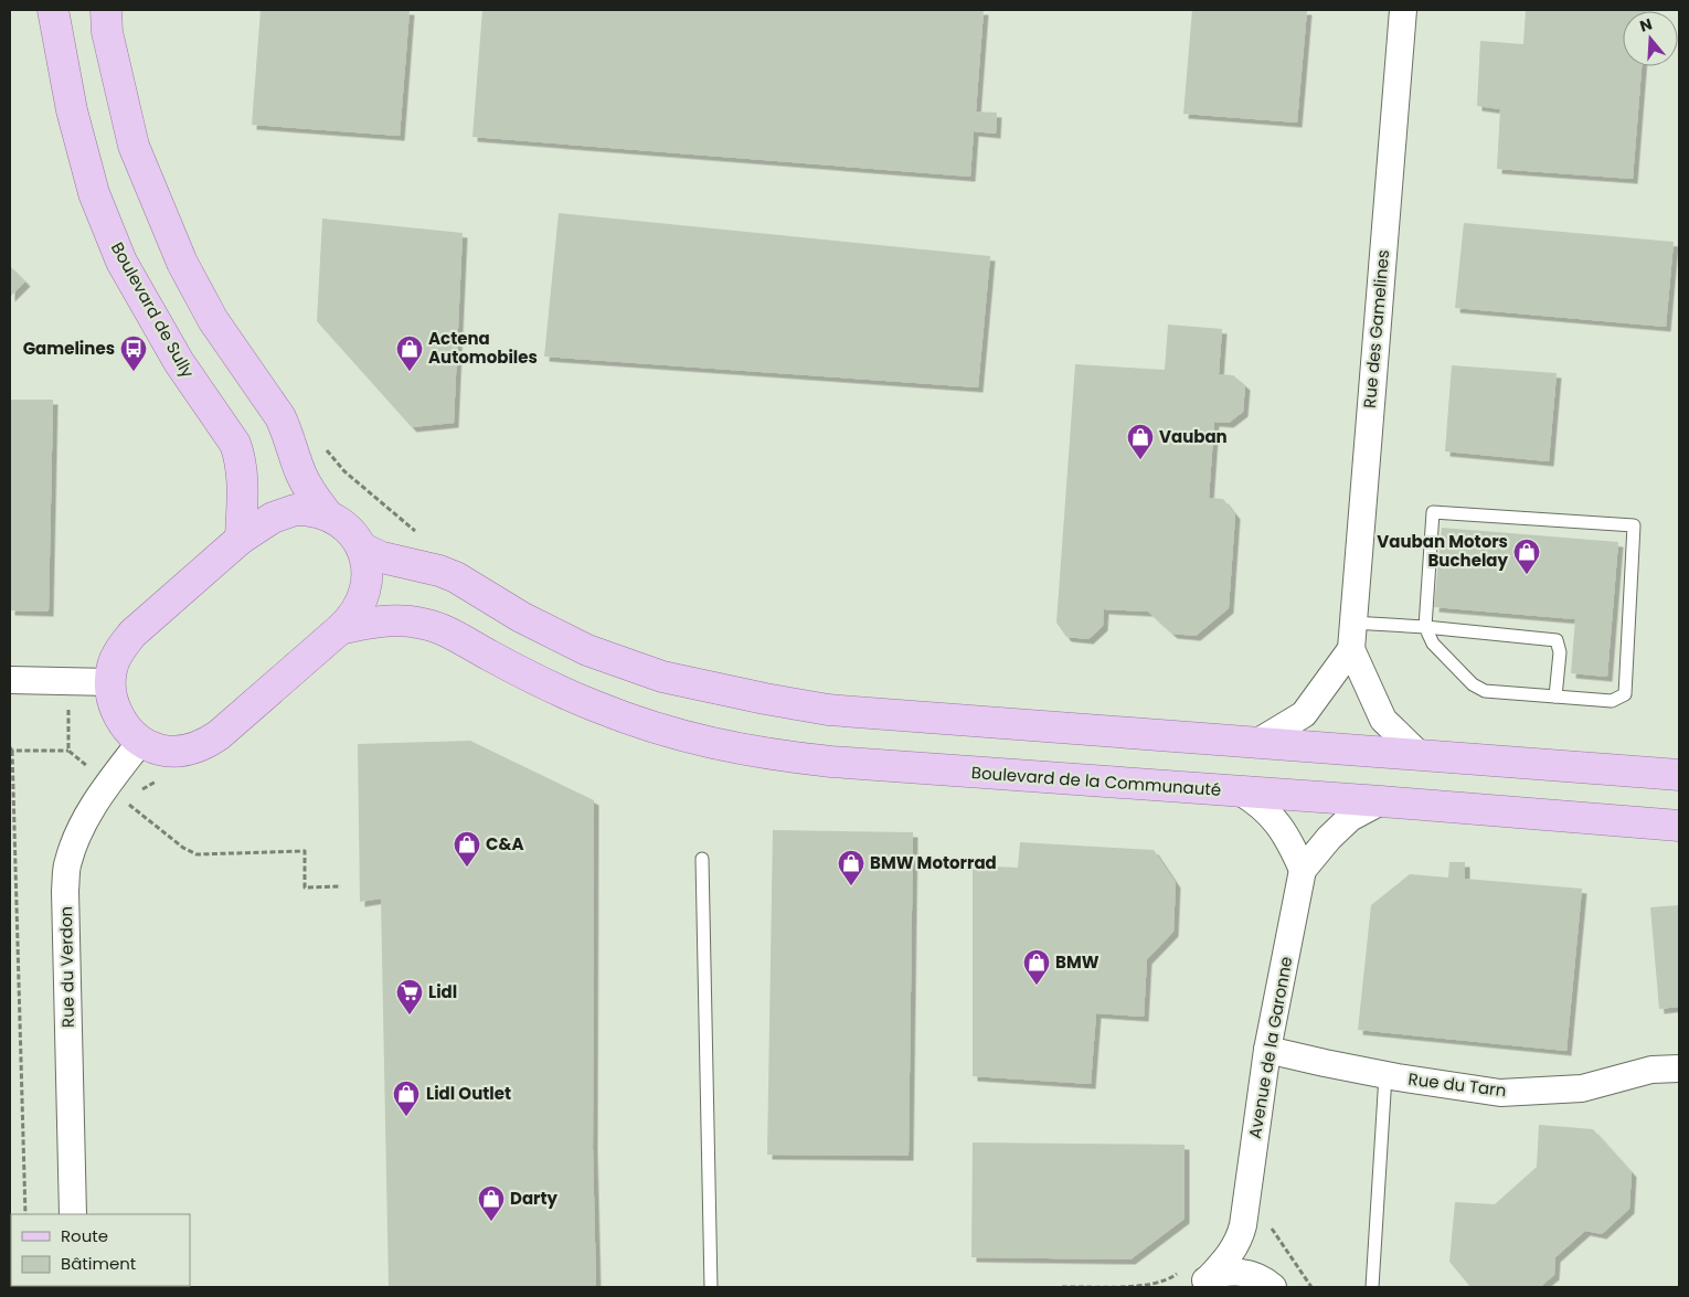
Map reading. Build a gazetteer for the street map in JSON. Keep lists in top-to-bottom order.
{
  "streets": {
    "main road": ["Boulevard de Sully", "Boulevard de la Communauté"],
    "street": [
      "Rue des Gamelines",
      "Rue du Verdon",
      "Avenue de la Garonne",
      "Rue du Tarn"
    ]
  },
  "crossings": [
    ["Avenue de la Garonne", "Rue du Tarn"]
  ],
  "places": {
    "bus stop": ["Gamelines"],
    "shop": [
      "Actena Automobiles",
      "Vauban",
      "Vauban Motors Buchelay",
      "C&A",
      "BMW Motorrad",
      "BMW",
      "Lidl Outlet",
      "Darty"
    ],
    "supermarket": ["Lidl"]
  },
  "legend": ["Route", "Bâtiment"],
  "north": "top"
}
